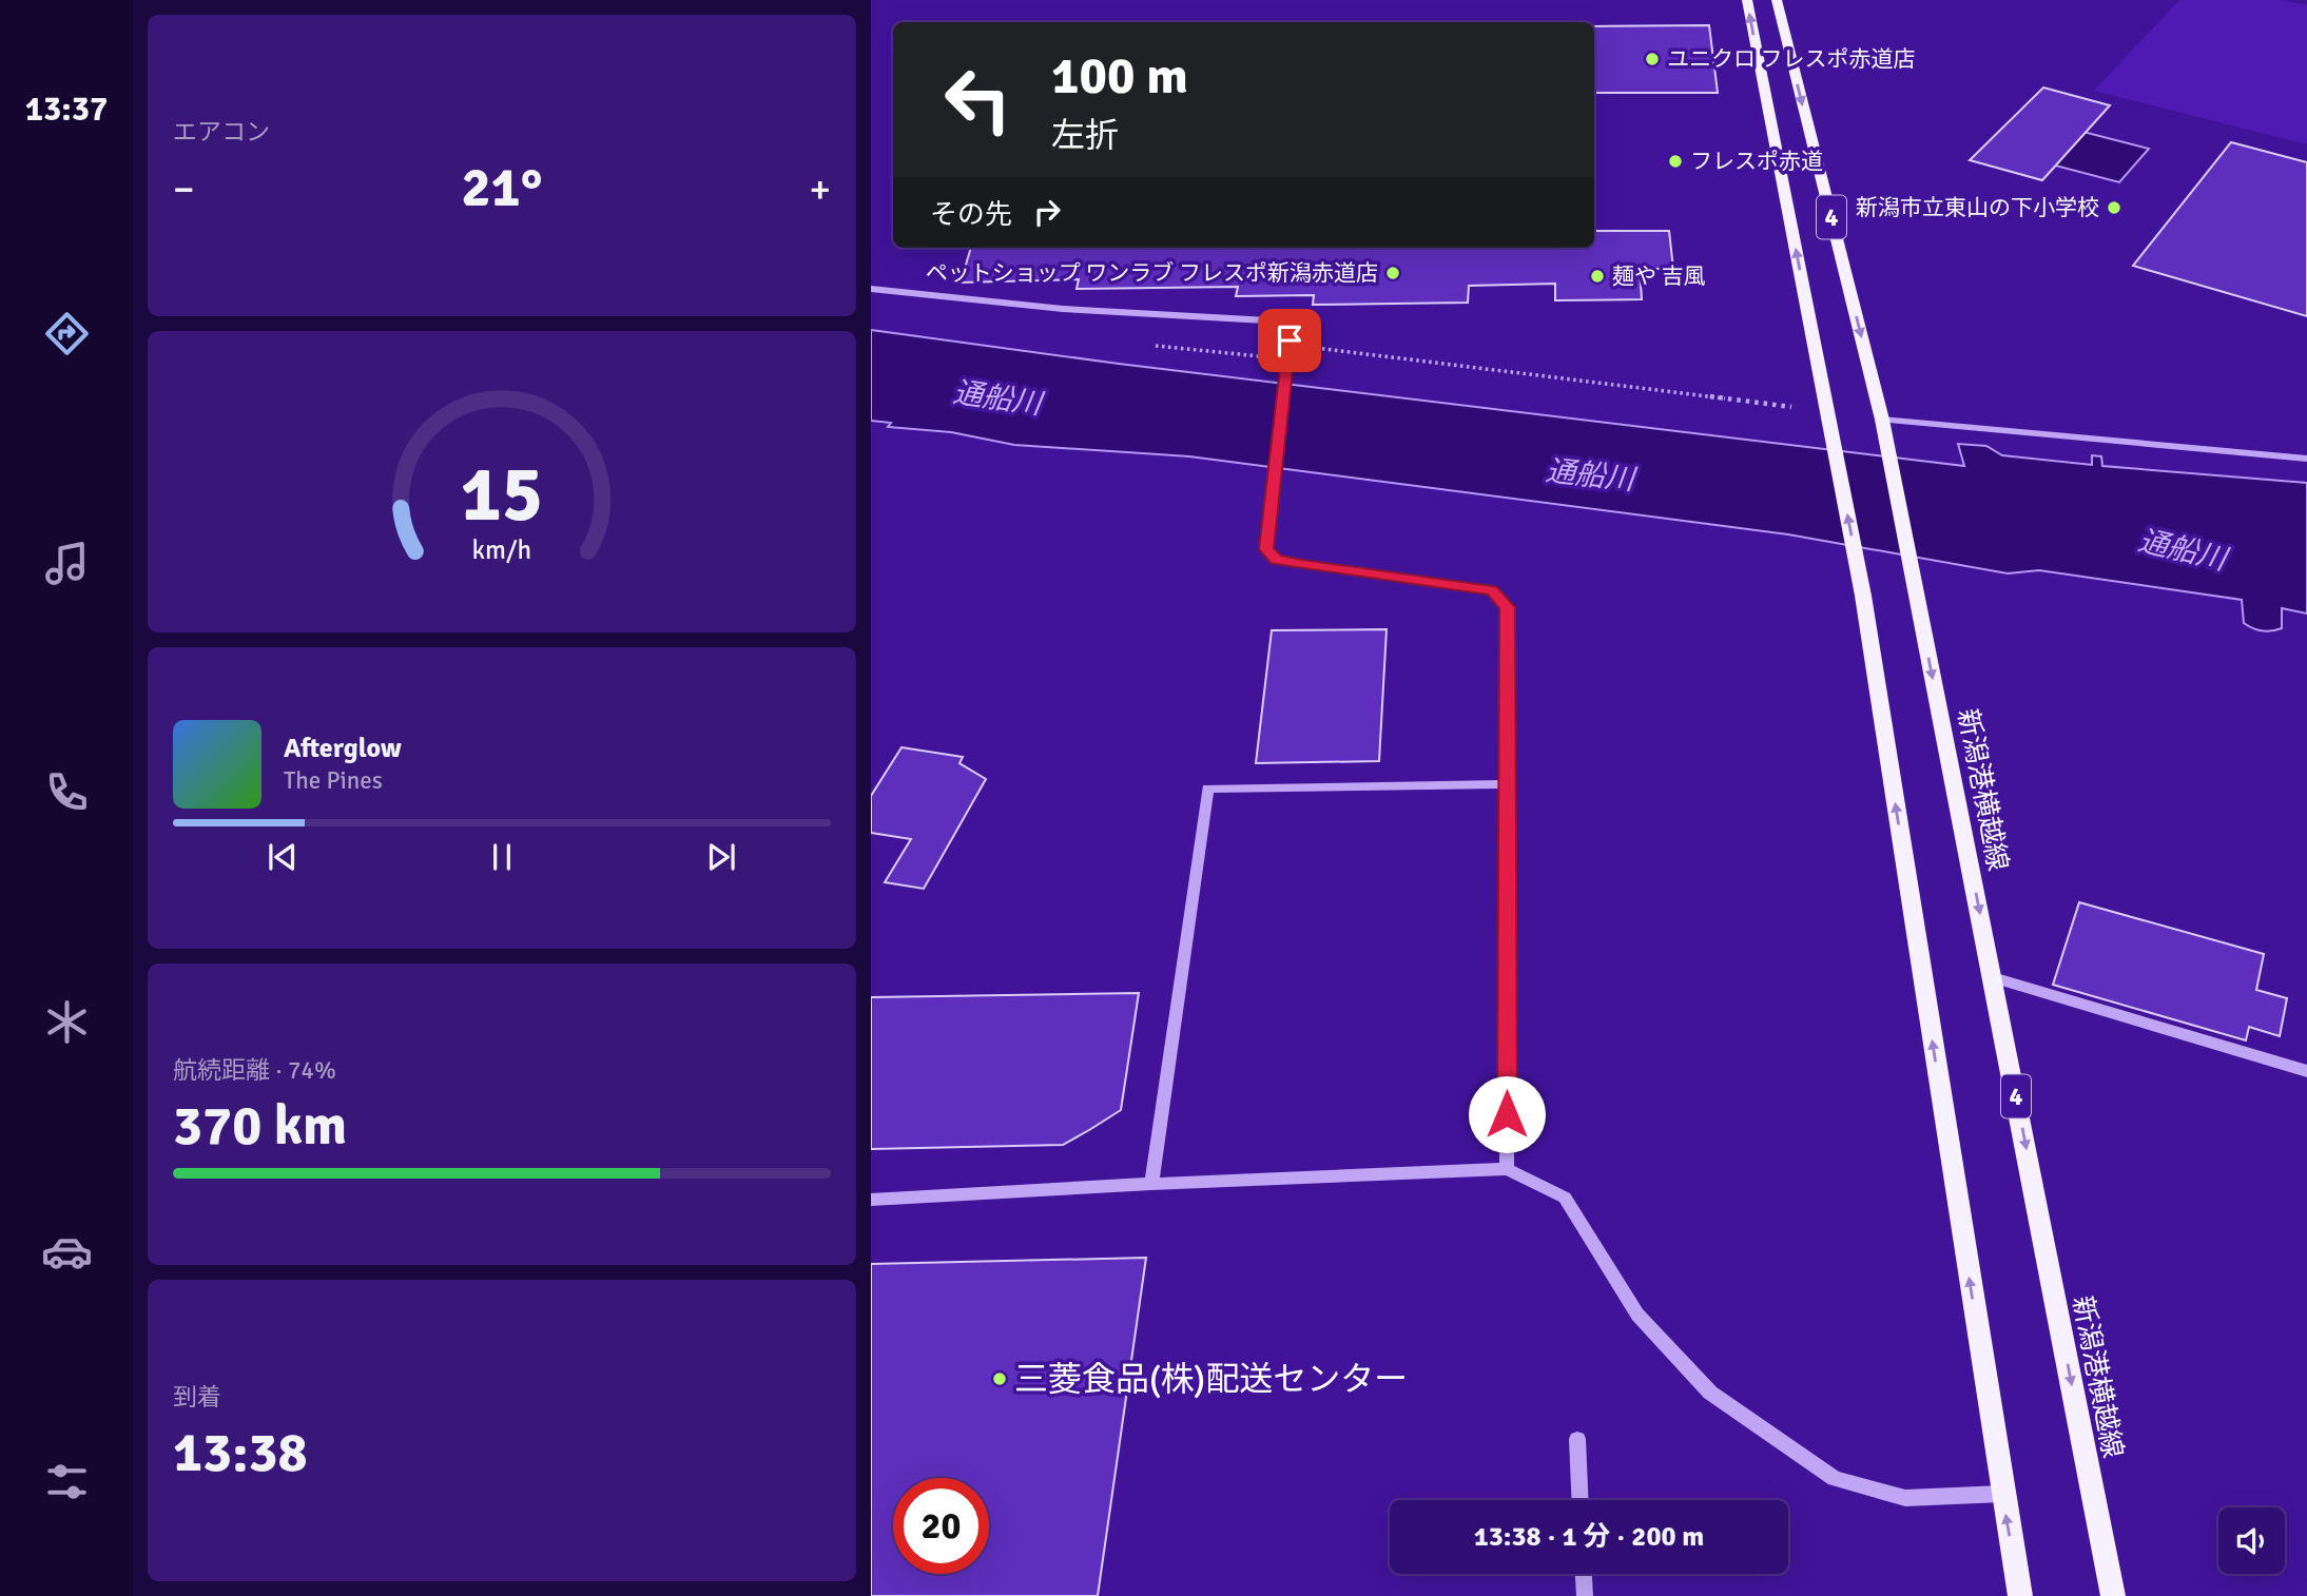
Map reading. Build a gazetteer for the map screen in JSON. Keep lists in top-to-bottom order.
{
  "streets": {
    "main road": ["4", "新潟港横越線"]
  },
  "water": ["通船川"],
  "places": [
    "ユニクロ フレスポ赤道店",
    "フレスポ赤道",
    "新潟市立東山の下小学校",
    "ペットショップ ワンラブ フレスポ新潟赤道店",
    "麺や 吉風",
    "三菱食品(株)配送センター"
  ],
  "page": {
    "tabs": "13:37",
    "tile": [
      "エアコン",
      ["航続距離 · 74%", "370 km"],
      ["到着", "13:38"]
    ],
    "turn": ["100 m", "左折"],
    "heat": ["−", "21°", "+"],
    "then": "その先",
    "song": ["Afterglow", "The Pines"],
    "limit": "20",
    "trip": "13:38 · 1 分 · 200 m",
    "gauge": ["15", "km/h"]
  }
}
